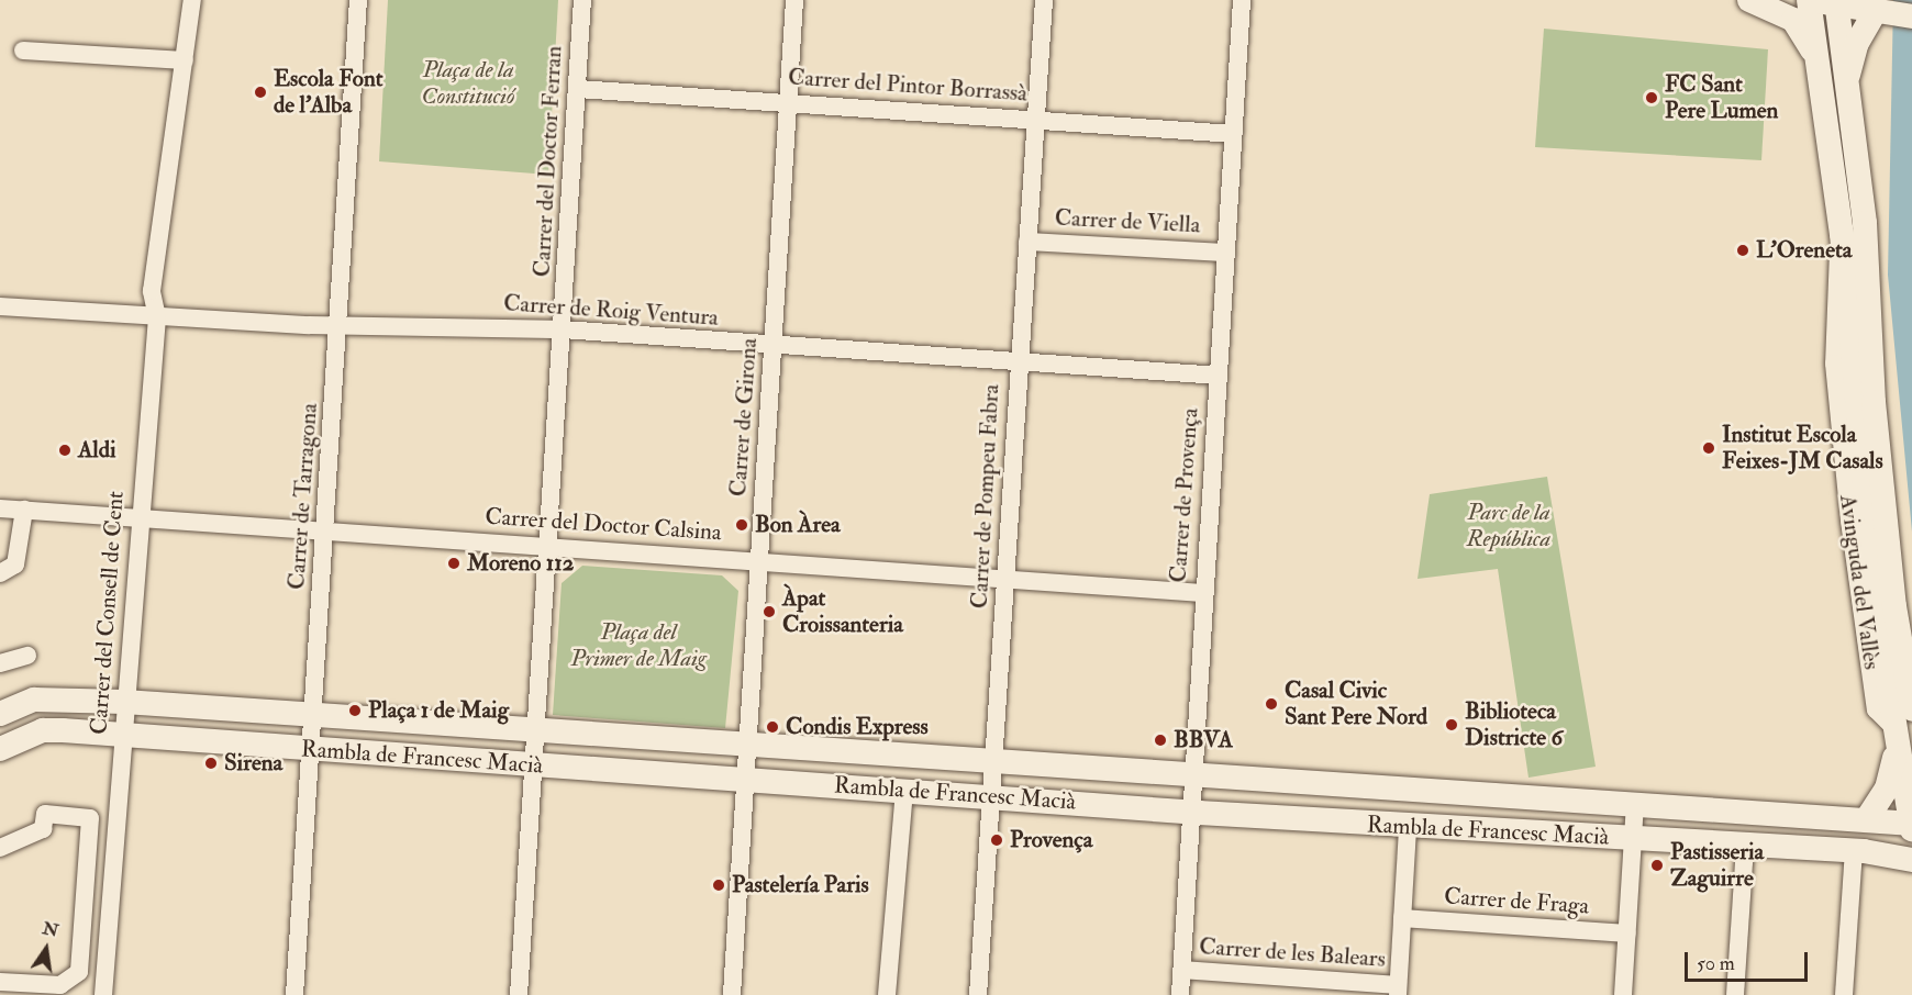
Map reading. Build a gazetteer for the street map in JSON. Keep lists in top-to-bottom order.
{
  "streets": {
    "street": [
      "Carrer del Pintor Borrassà",
      "Carrer del Doctor Ferran",
      "Carrer de Viella",
      "Carrer de Roig Ventura",
      "Carrer de Girona",
      "Carrer de Provença",
      "Carrer de Tarragona",
      "Carrer de Pompeu Fabra",
      "Carrer del Doctor Calsina",
      "Avinguda del Vallès",
      "Carrer del Consell de Cent",
      "Rambla de Francesc Macià",
      "Carrer de Fraga",
      "Carrer de les Balears"
    ]
  },
  "crossings": [
    ["Carrer del Pintor Borrassà", "Carrer del Doctor Ferran"],
    ["Carrer del Pintor Borrassà", "Carrer de Girona"],
    ["Carrer del Pintor Borrassà", "Carrer de Provença"],
    ["Carrer del Pintor Borrassà", "Carrer de Pompeu Fabra"],
    ["Carrer del Doctor Ferran", "Carrer de Roig Ventura"],
    ["Carrer del Doctor Ferran", "Carrer del Doctor Calsina"],
    ["Carrer del Doctor Ferran", "Rambla de Francesc Macià"],
    ["Carrer de Viella", "Carrer de Provença"],
    ["Carrer de Viella", "Carrer de Pompeu Fabra"],
    ["Carrer de Roig Ventura", "Carrer de Girona"],
    ["Carrer de Roig Ventura", "Carrer de Provença"],
    ["Carrer de Roig Ventura", "Carrer de Tarragona"],
    ["Carrer de Roig Ventura", "Carrer de Pompeu Fabra"],
    ["Carrer de Roig Ventura", "Carrer del Consell de Cent"],
    ["Carrer de Girona", "Carrer del Doctor Calsina"],
    ["Carrer de Girona", "Rambla de Francesc Macià"],
    ["Carrer de Provença", "Carrer del Doctor Calsina"],
    ["Carrer de Provença", "Rambla de Francesc Macià"],
    ["Carrer de Provença", "Carrer de les Balears"],
    ["Carrer de Tarragona", "Carrer del Doctor Calsina"],
    ["Carrer de Tarragona", "Rambla de Francesc Macià"],
    ["Carrer de Pompeu Fabra", "Carrer del Doctor Calsina"],
    ["Carrer de Pompeu Fabra", "Rambla de Francesc Macià"],
    ["Carrer del Doctor Calsina", "Carrer del Consell de Cent"],
    ["Avinguda del Vallès", "Rambla de Francesc Macià"],
    ["Carrer del Consell de Cent", "Rambla de Francesc Macià"]
  ],
  "parks": ["Plaça de la Constitució", "Parc de la República", "Plaça del Primer de Maig"],
  "places": [
    "Escola Font de l'Alba",
    "FC Sant Pere Lumen",
    "L'Oreneta",
    "Institut Escola Feixes-JM Casals",
    "Aldi",
    "Bon Àrea",
    "Moreno 112",
    "Àpat Croissanteria",
    "Casal Civic Sant Pere Nord",
    "Plaça 1 de Maig",
    "Biblioteca Districte 6",
    "Condis Express",
    "BBVA",
    "Sirena",
    "Provença",
    "Pastisseria Zaguirre",
    "Pastelería Paris"
  ],
  "scale_bar": "50 m",
  "north": "top"
}
